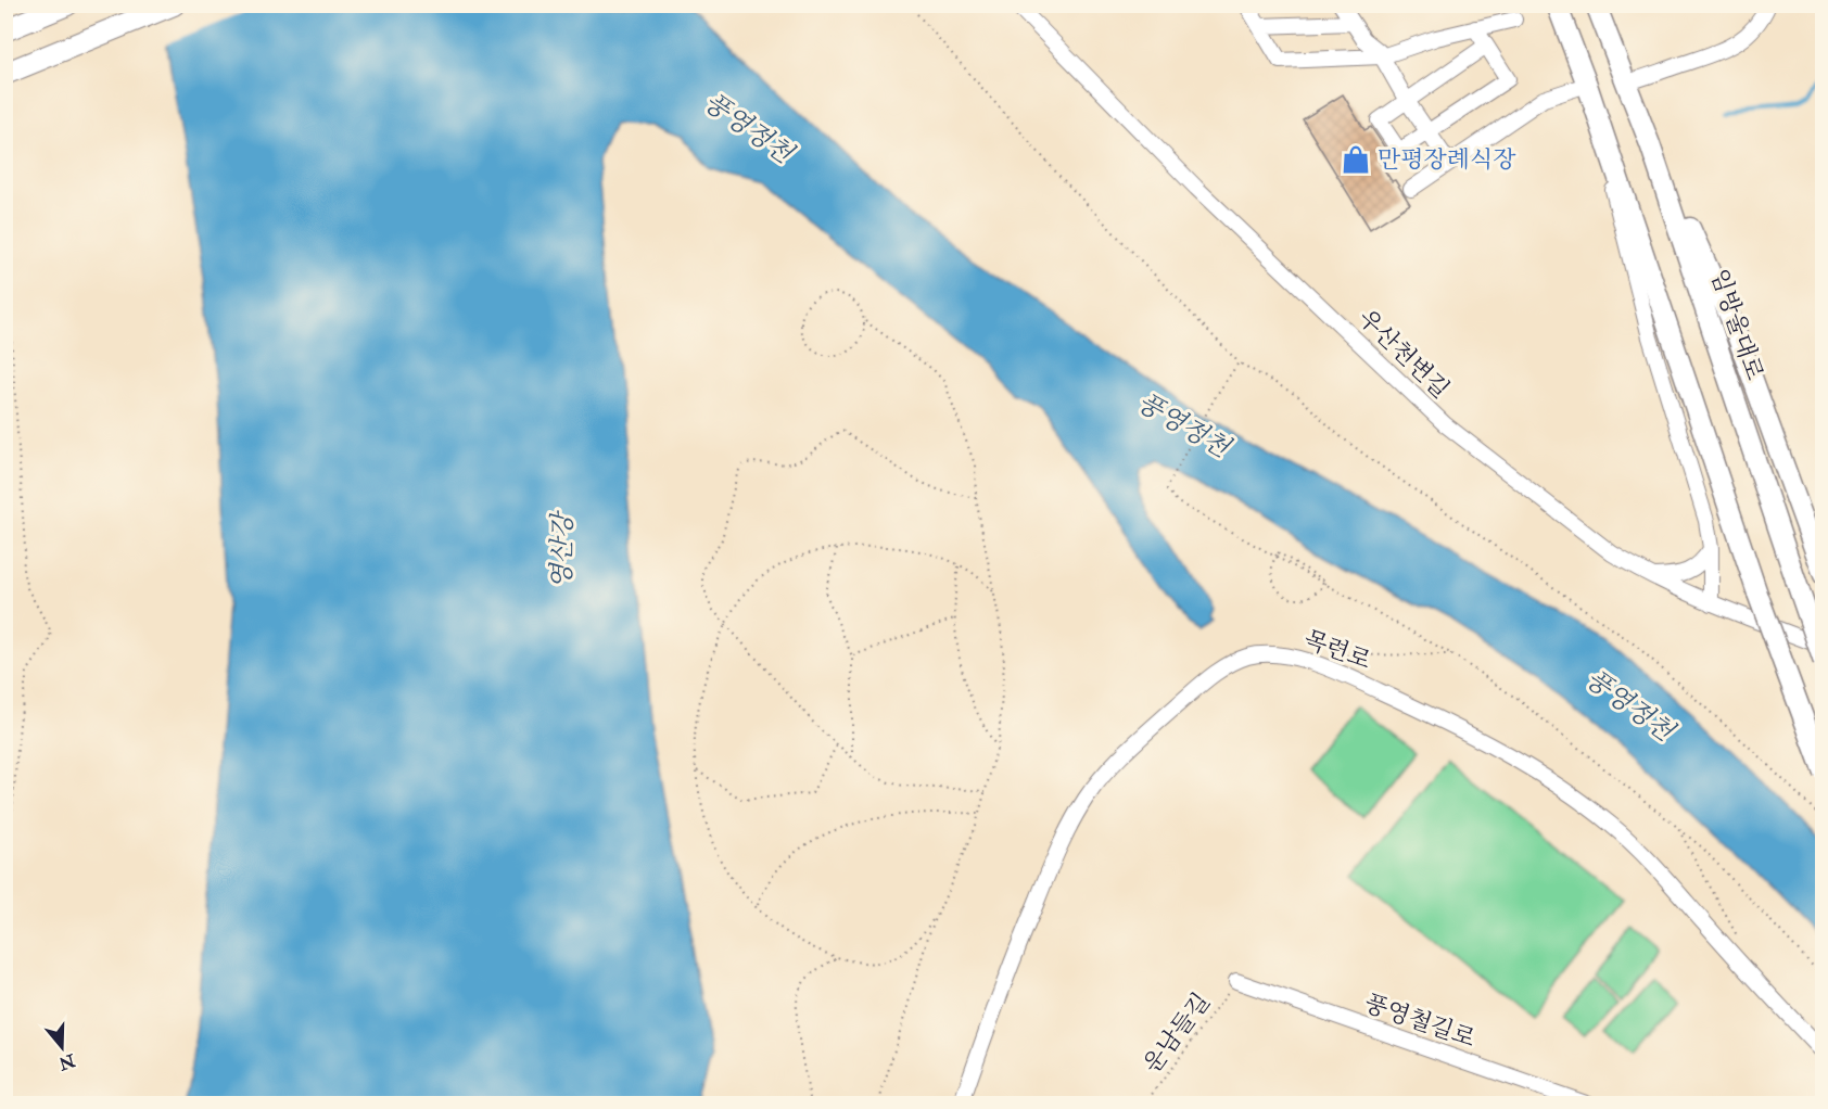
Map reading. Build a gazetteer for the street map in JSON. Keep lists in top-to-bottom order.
{
  "streets": {
    "main road": ["임방울대로"],
    "street": ["우산천변길", "목련로", "풍영철길로"],
    "path": ["운남들길"]
  },
  "crossings": [
    ["풍영철길로", "운남들길"]
  ],
  "water": ["풍영정천", "영산강"],
  "places": {
    "shop": ["만평장례식장"]
  },
  "north": "bottom"
}
